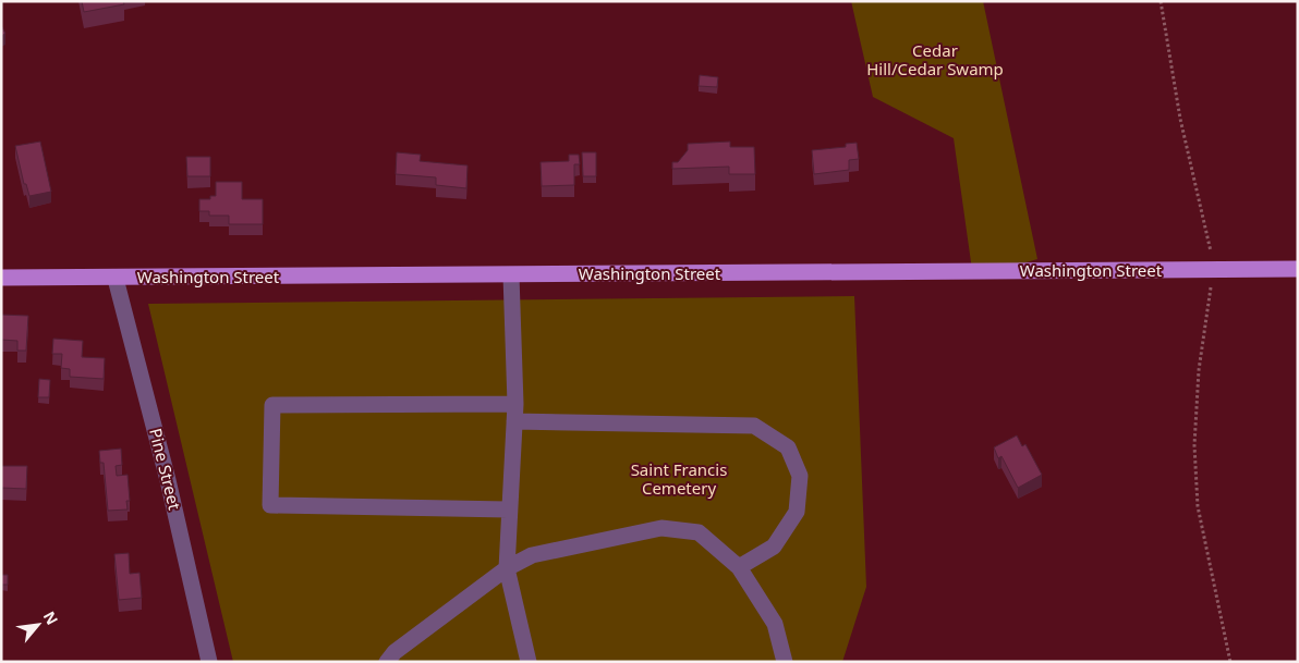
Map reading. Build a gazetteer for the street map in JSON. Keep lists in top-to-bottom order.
{
  "streets": {
    "main road": ["Washington Street"],
    "street": ["Pine Street"]
  },
  "crossings": [
    ["Washington Street", "Pine Street"]
  ],
  "parks": ["Cedar Hill/Cedar Swamp", "Saint Francis Cemetery"],
  "north": "top right"
}
